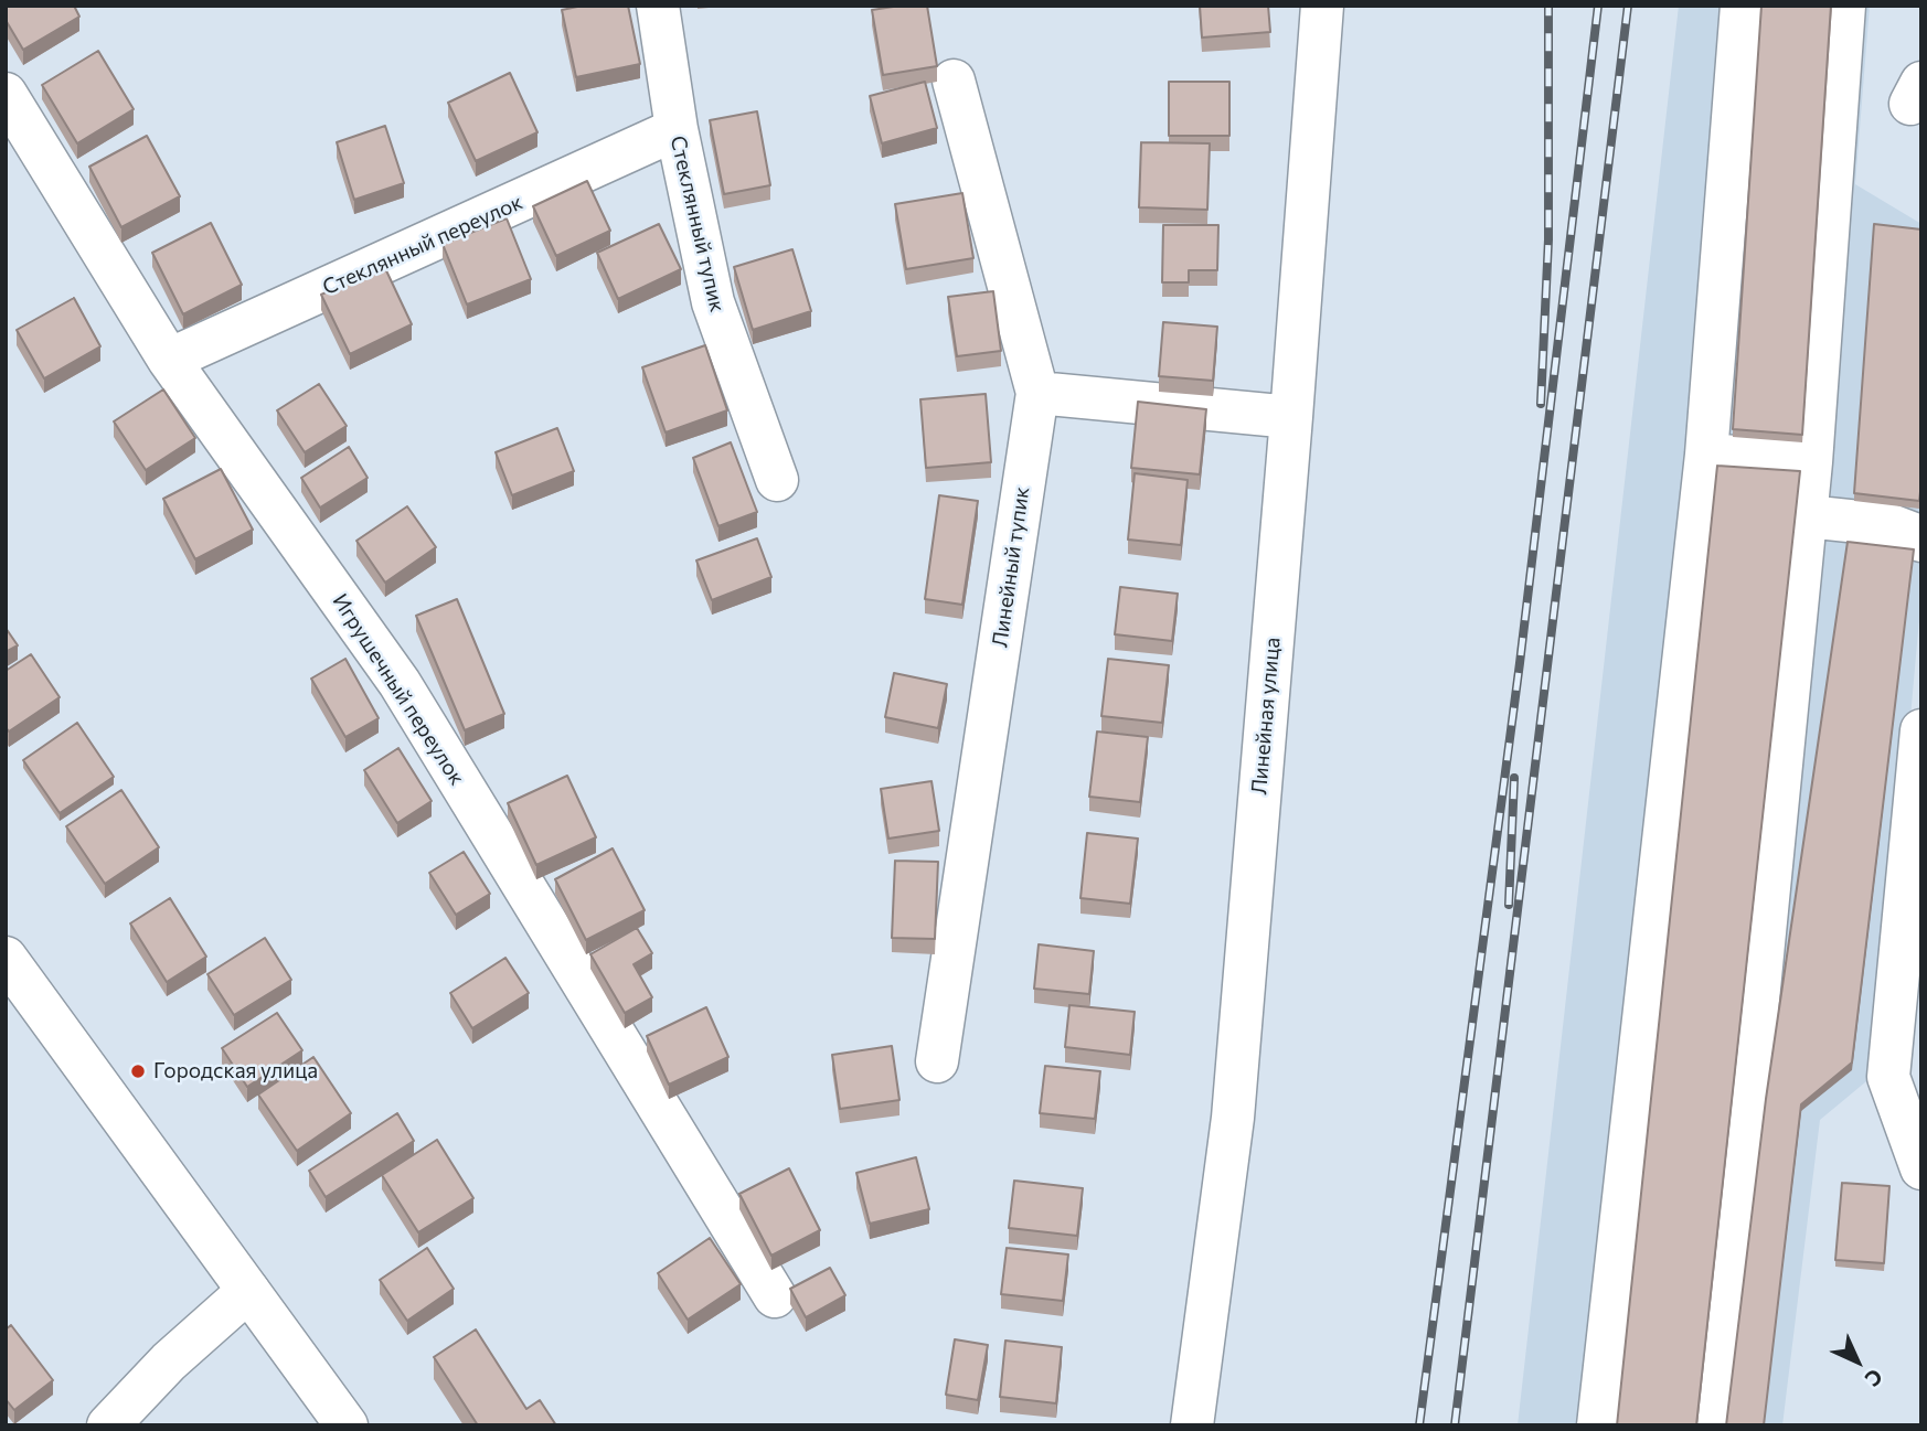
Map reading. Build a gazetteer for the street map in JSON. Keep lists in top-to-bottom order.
{
  "streets": {
    "street": [
      "Стеклянный тупик",
      "Стеклянный переулок",
      "Линейный тупик",
      "Игрушечный переулок",
      "Линейная улица"
    ]
  },
  "crossings": [
    ["Стеклянный тупик", "Стеклянный переулок"],
    ["Стеклянный переулок", "Игрушечный переулок"]
  ],
  "places": ["Городская улица"],
  "north": "bottom right"
}
